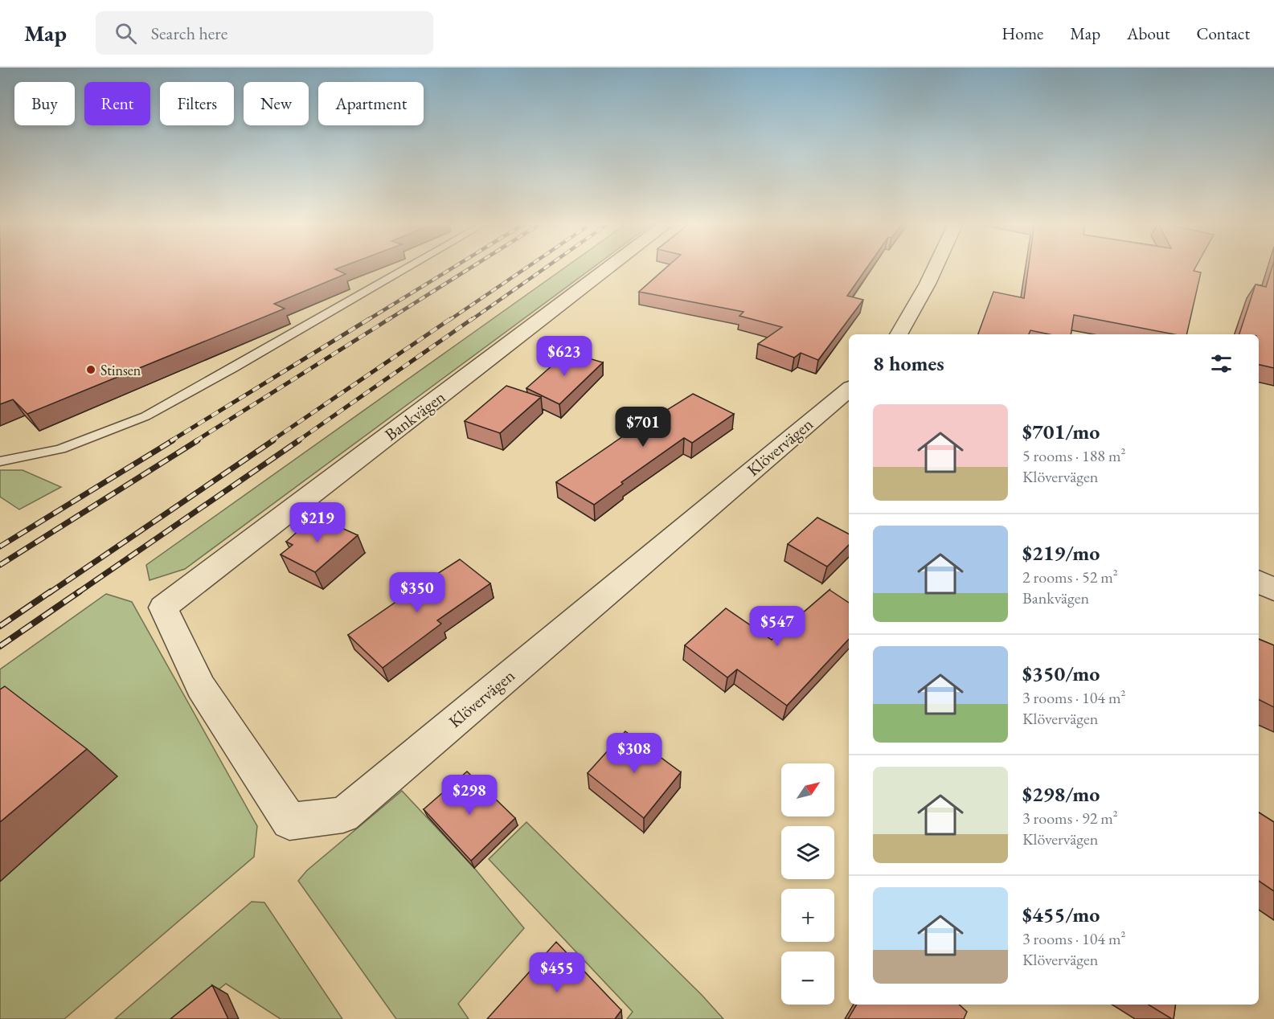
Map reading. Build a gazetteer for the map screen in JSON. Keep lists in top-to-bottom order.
{
  "streets": {
    "street": ["Bankvägen", "Klövervägen"]
  },
  "crossings": [
    ["Bankvägen", "Klövervägen"]
  ],
  "places": ["Stinsen"],
  "north": "top right",
  "page": {
    "header": "Map",
    "search": "Search here",
    "nav": [
      "Home",
      "Map",
      "About",
      "Contact"
    ],
    "chip": [
      "Buy",
      "Rent",
      "Filters",
      "New",
      "Apartment"
    ],
    "heading": "8 homes",
    "price": [
      "$623",
      "$701",
      "$219",
      "$350",
      "$547",
      "$308",
      "$298",
      "$455"
    ],
    "list": [
      {
        "name": "$701/mo",
        "note": "5 rooms · 188 m² · Klövervägen"
      },
      {
        "name": "$219/mo",
        "note": "2 rooms · 52 m² · Bankvägen"
      },
      {
        "name": "$350/mo",
        "note": "3 rooms · 104 m² · Klövervägen"
      },
      {
        "name": "$298/mo",
        "note": "3 rooms · 92 m² · Klövervägen"
      },
      {
        "name": "$455/mo",
        "note": "3 rooms · 104 m² · Klövervägen"
      }
    ],
    "map_buttons": ["+", "−"]
  }
}
